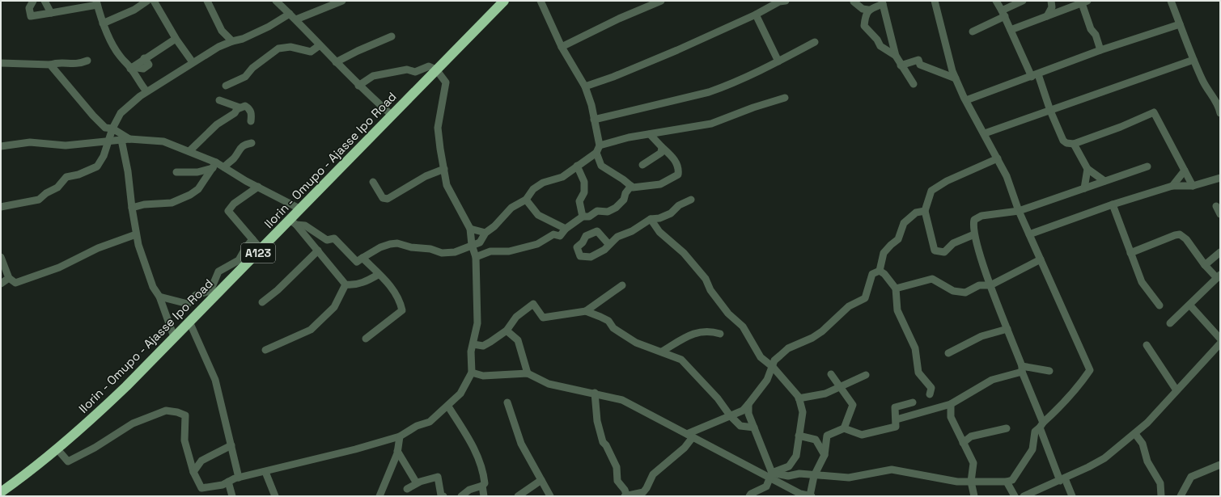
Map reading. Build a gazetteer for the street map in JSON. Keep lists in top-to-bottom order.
{
  "streets": {
    "highway": ["Ilorin - Omupo - Ajasse Ipo Road", "A123"]
  }
}
